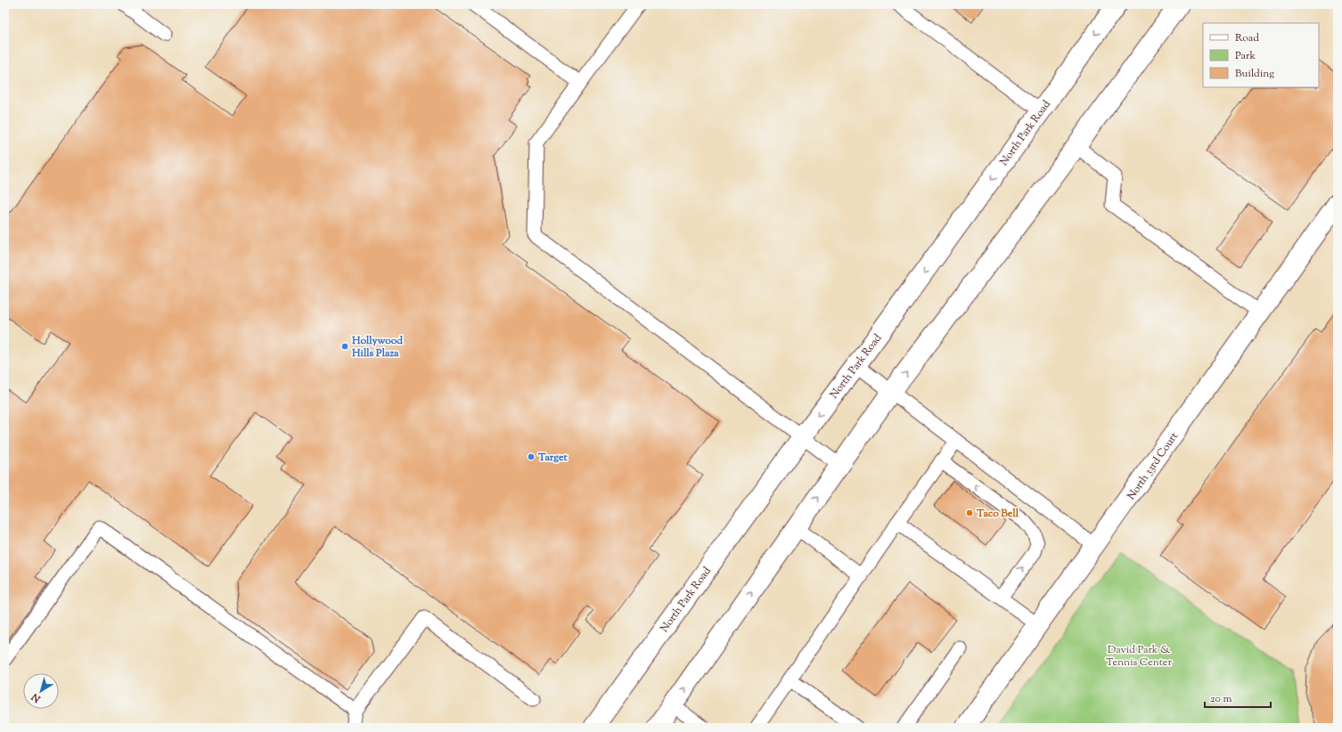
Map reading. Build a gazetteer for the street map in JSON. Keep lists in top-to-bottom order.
{
  "streets": {
    "street": ["North Park Road", "North 33rd Court"]
  },
  "parks": ["David Park & Tennis Center"],
  "places": ["Hollywood Hills Plaza", "Target", "Taco Bell"],
  "legend": ["Road", "Park", "Building"],
  "scale_bar": "20 m",
  "north": "bottom left"
}
